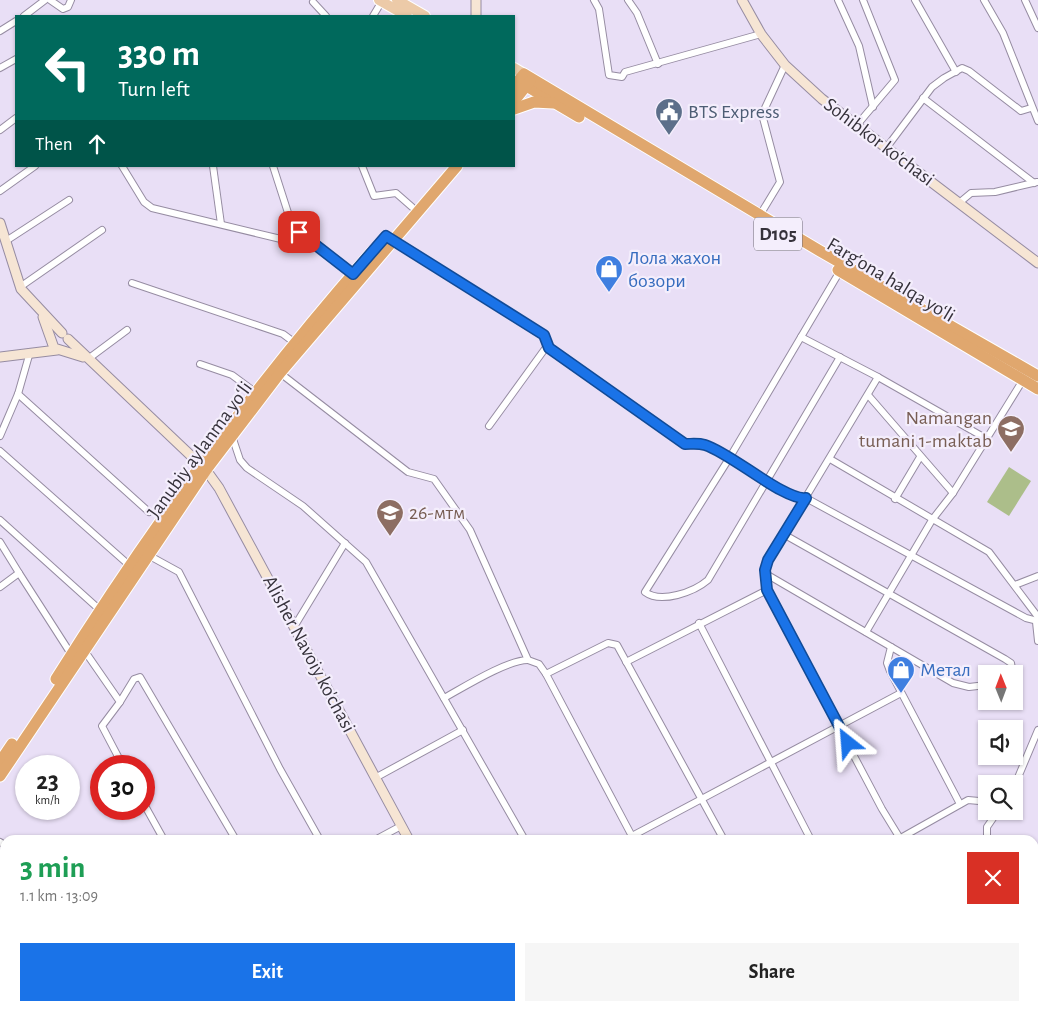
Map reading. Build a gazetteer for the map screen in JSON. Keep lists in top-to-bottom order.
{
  "streets": {
    "highway": ["D105", "Farg‘ona halqa yo‘li", "Janubiy aylanma yoʻli"],
    "main road": ["Sohibkor ko'chasi", "Alisher Navoiy ko'chasi"]
  },
  "crossings": [
    ["Janubiy aylanma yoʻli", "Alisher Navoiy ko'chasi"]
  ],
  "places": {
    "public building": ["BTS Express"],
    "shop": ["Лола жахон бозори", "Метал"],
    "school or university": ["Namangan tumani 1-maktab", "26-мтм"]
  },
  "north": "top",
  "page": {
    "turn": ["330 m", "Turn left"],
    "then": "Then",
    "speed": "23 km/h",
    "limit": "30",
    "heading": ["3 min", "1.1 km · 13:09"],
    "buttons": ["Exit", "Share"]
  }
}
